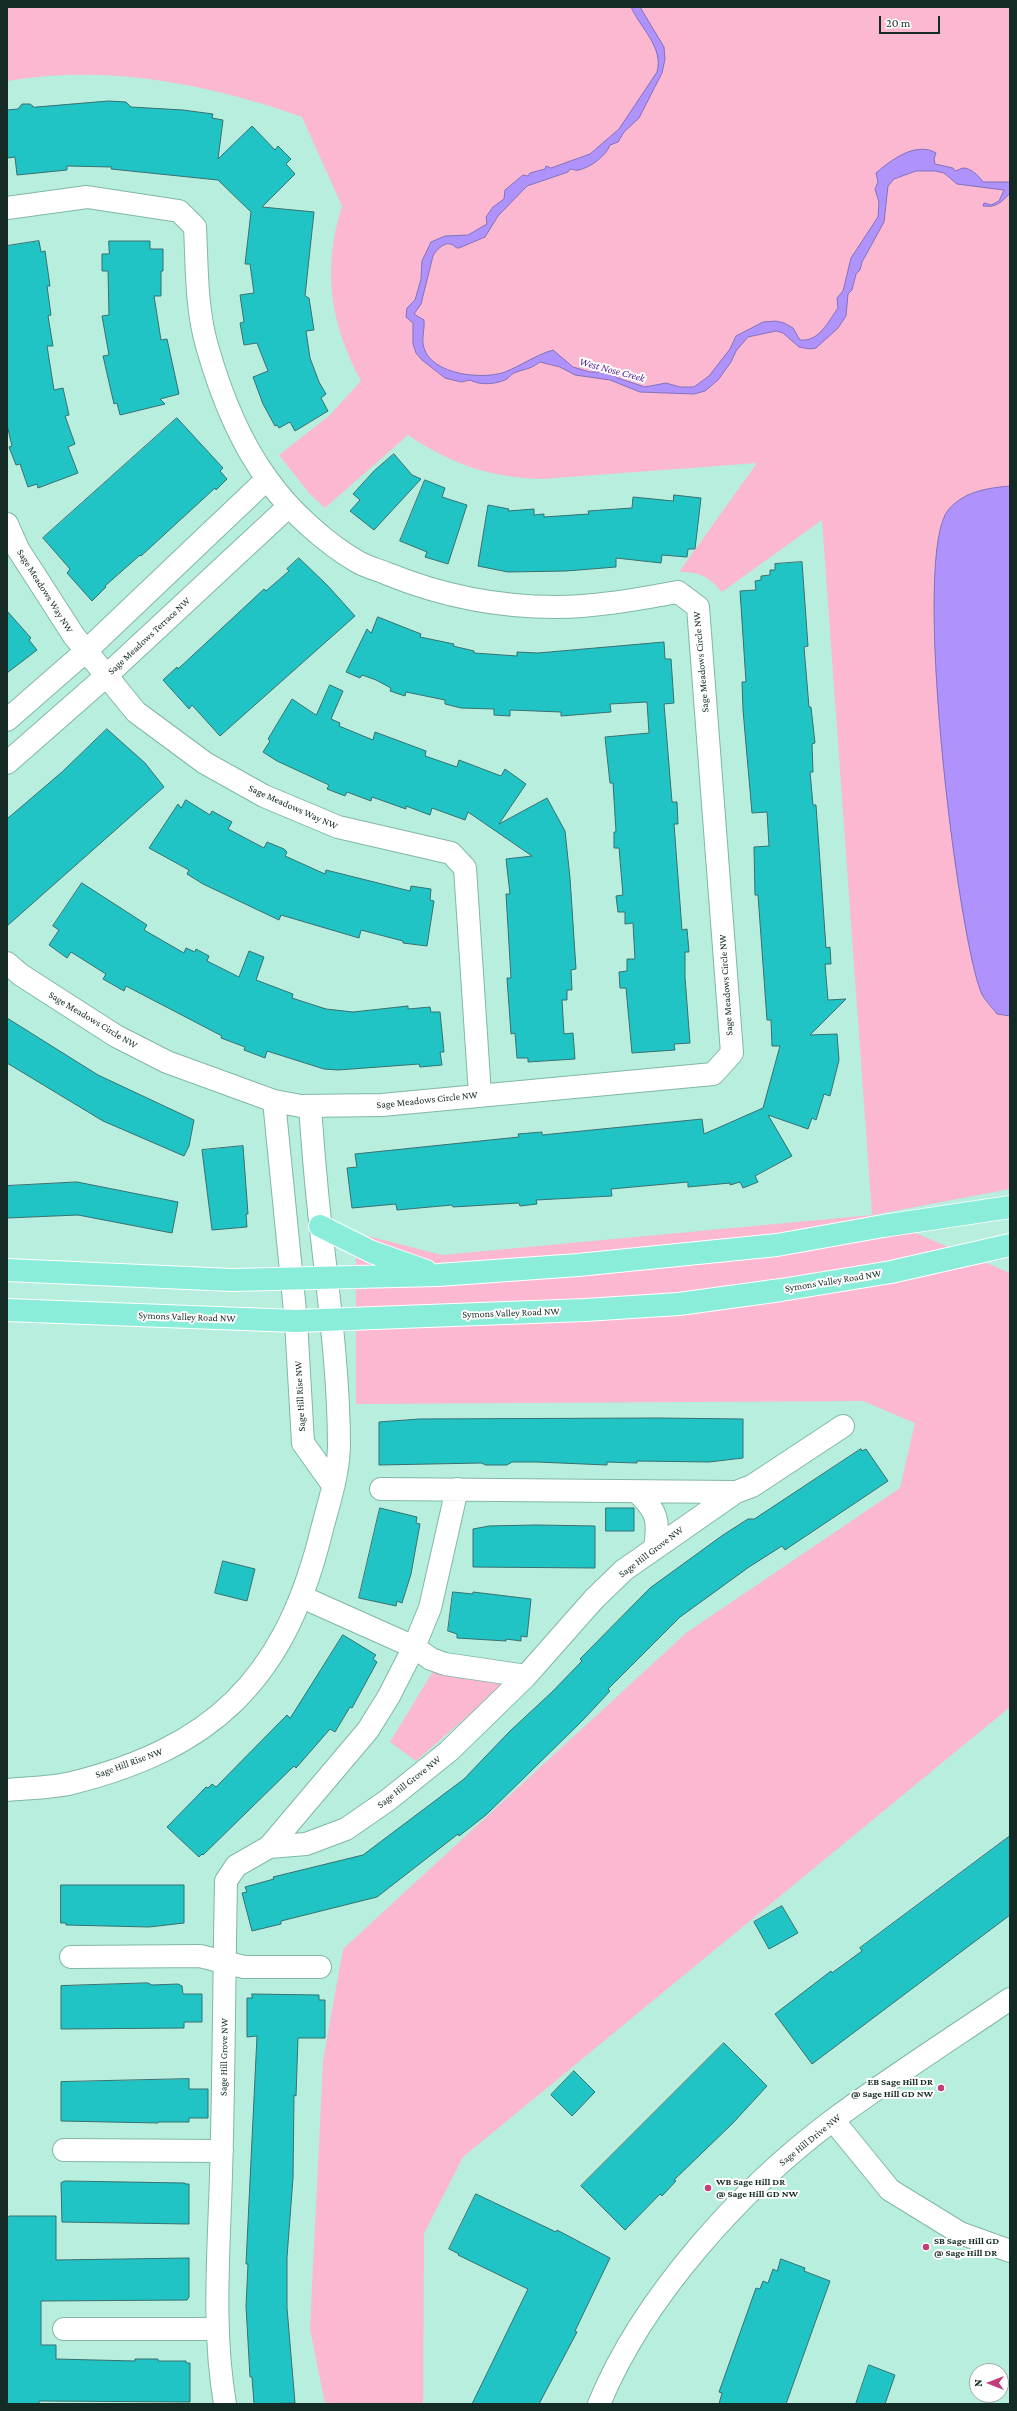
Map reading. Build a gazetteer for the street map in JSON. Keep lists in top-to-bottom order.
{
  "streets": {
    "main road": ["Symons Valley Road NW"],
    "street": [
      "Sage Meadows Way NW",
      "Sage Meadows Terrace NW",
      "Sage Meadows Circle NW",
      "Sage Hill Rise NW",
      "Sage Hill Grove NW",
      "Sage Hill Drive NW"
    ]
  },
  "crossings": [
    ["Sage Meadows Way NW", "Sage Meadows Terrace NW"],
    ["Sage Meadows Way NW", "Sage Meadows Circle NW"],
    ["Sage Meadows Terrace NW", "Sage Meadows Circle NW"],
    ["Symons Valley Road NW", "Sage Hill Rise NW"]
  ],
  "water": ["West Nose Creek"],
  "places": ["EB Sage Hill DR @ Sage Hill GD NW", "WB Sage Hill DR @ Sage Hill GD NW", "SB Sage Hill GD @ Sage Hill DR"],
  "scale_bar": "20 m",
  "north": "left"
}
